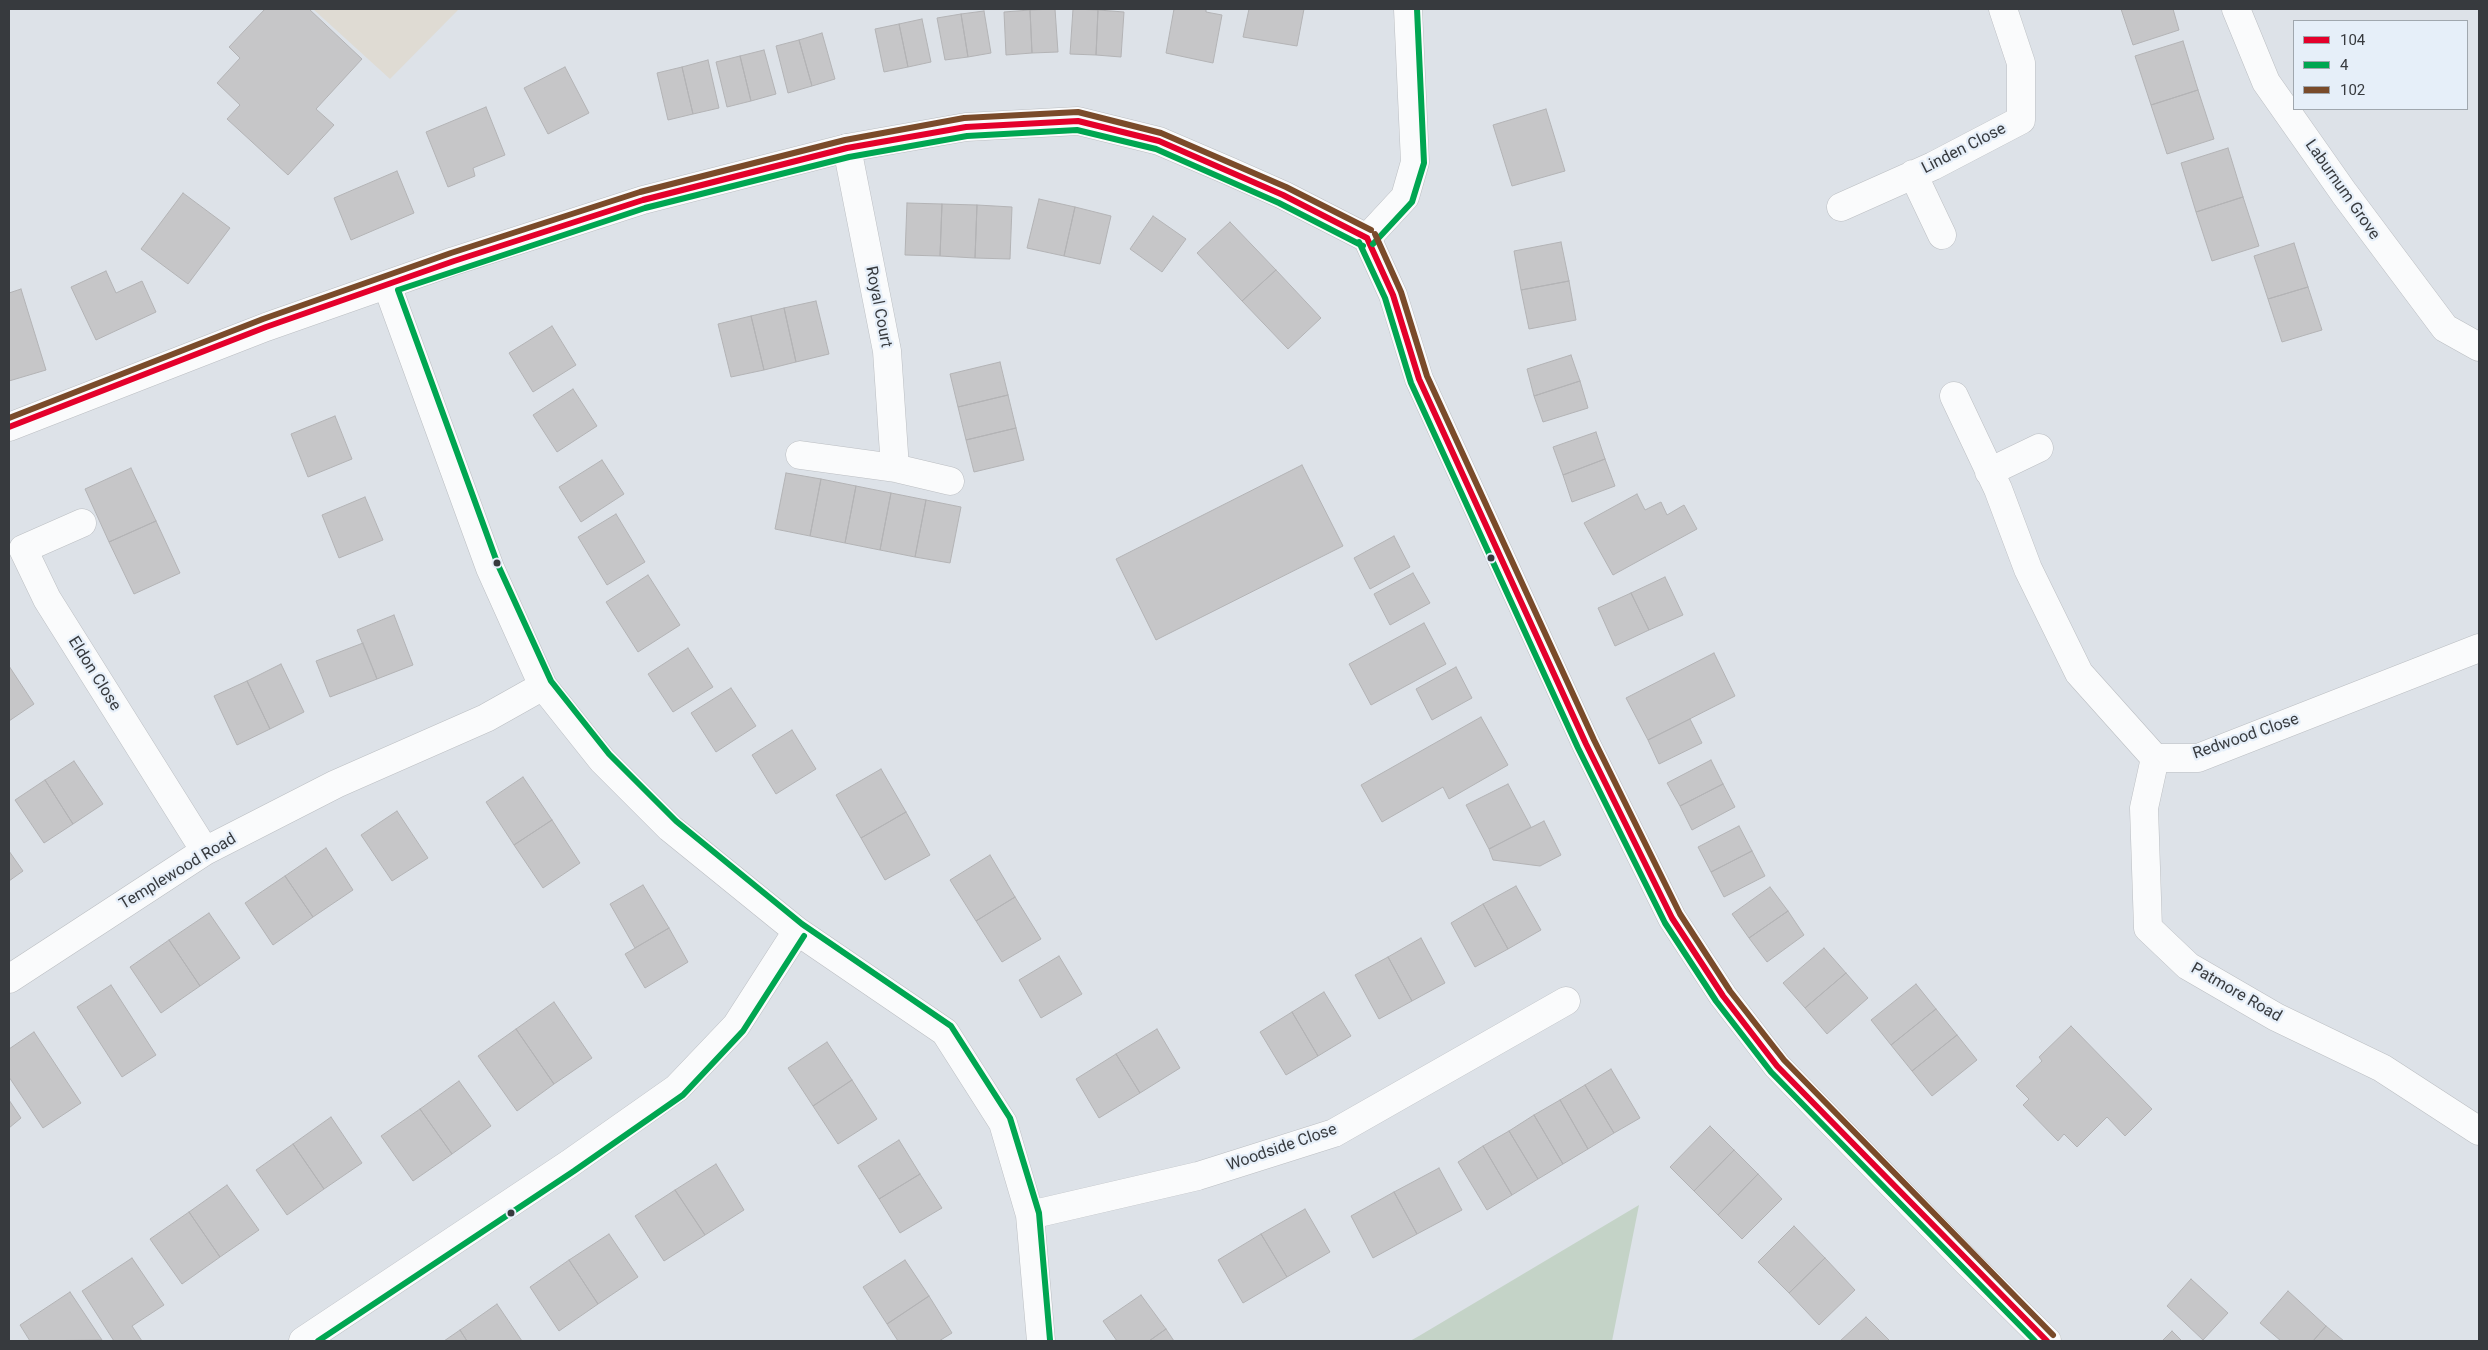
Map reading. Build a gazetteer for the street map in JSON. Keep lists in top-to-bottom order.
{
  "streets": {
    "street": [
      "Linden Close",
      "Laburnum Grove",
      "Royal Court",
      "Eldon Close",
      "Redwood Close",
      "Templewood Road",
      "Patmore Road",
      "Woodside Close"
    ]
  },
  "crossings": [
    ["Eldon Close", "Templewood Road"],
    ["Redwood Close", "Patmore Road"]
  ],
  "lines": ["transit line 4", "transit line 102", "transit line 104"],
  "legend": ["104", "4", "102"]
}
